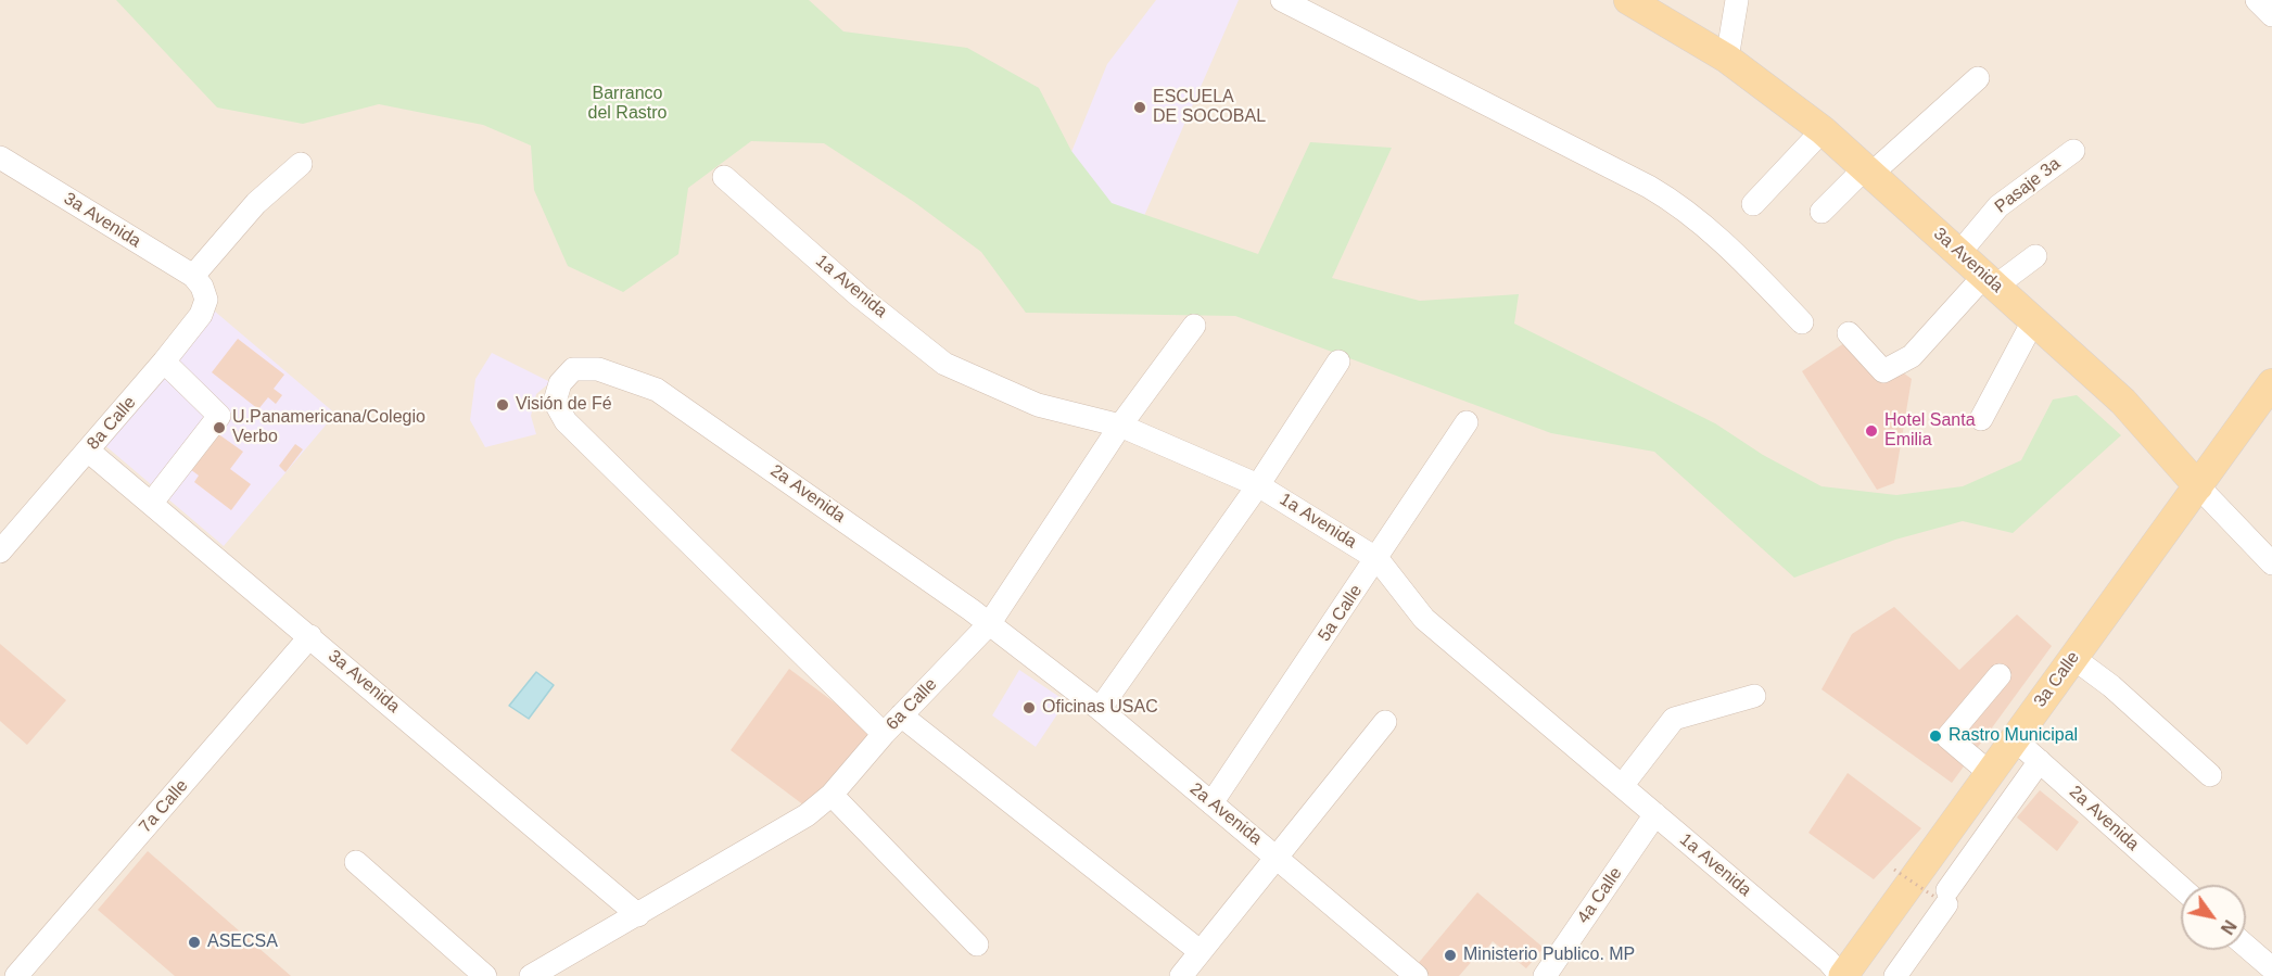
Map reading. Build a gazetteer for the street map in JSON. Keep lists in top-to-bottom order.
{
  "streets": {
    "main road": ["3a Avenida", "3a Calle"],
    "street": [
      "Pasaje 3a",
      "1a Avenida",
      "8a Calle",
      "2a Avenida",
      "5a Calle",
      "6a Calle",
      "7a Calle",
      "4a Calle"
    ]
  },
  "crossings": [
    ["Pasaje 3a", "3a Avenida"],
    ["3a Avenida", "8a Calle"],
    ["3a Avenida", "3a Calle"],
    ["3a Avenida", "6a Calle"],
    ["3a Avenida", "7a Calle"],
    ["1a Avenida", "5a Calle"],
    ["1a Avenida", "3a Calle"],
    ["1a Avenida", "6a Calle"],
    ["1a Avenida", "4a Calle"],
    ["2a Avenida", "5a Calle"],
    ["2a Avenida", "3a Calle"],
    ["2a Avenida", "6a Calle"]
  ],
  "parks": ["Barranco del Rastro"],
  "places": [
    "ESCUELA DE SOCOBAL",
    "Visión de Fé",
    "U.Panamericana/Colegio Verbo",
    "Hotel Santa Emilia",
    "Oficinas USAC",
    "Rastro Municipal",
    "ASECSA",
    "Ministerio Publico. MP"
  ],
  "north": "bottom right"
}
